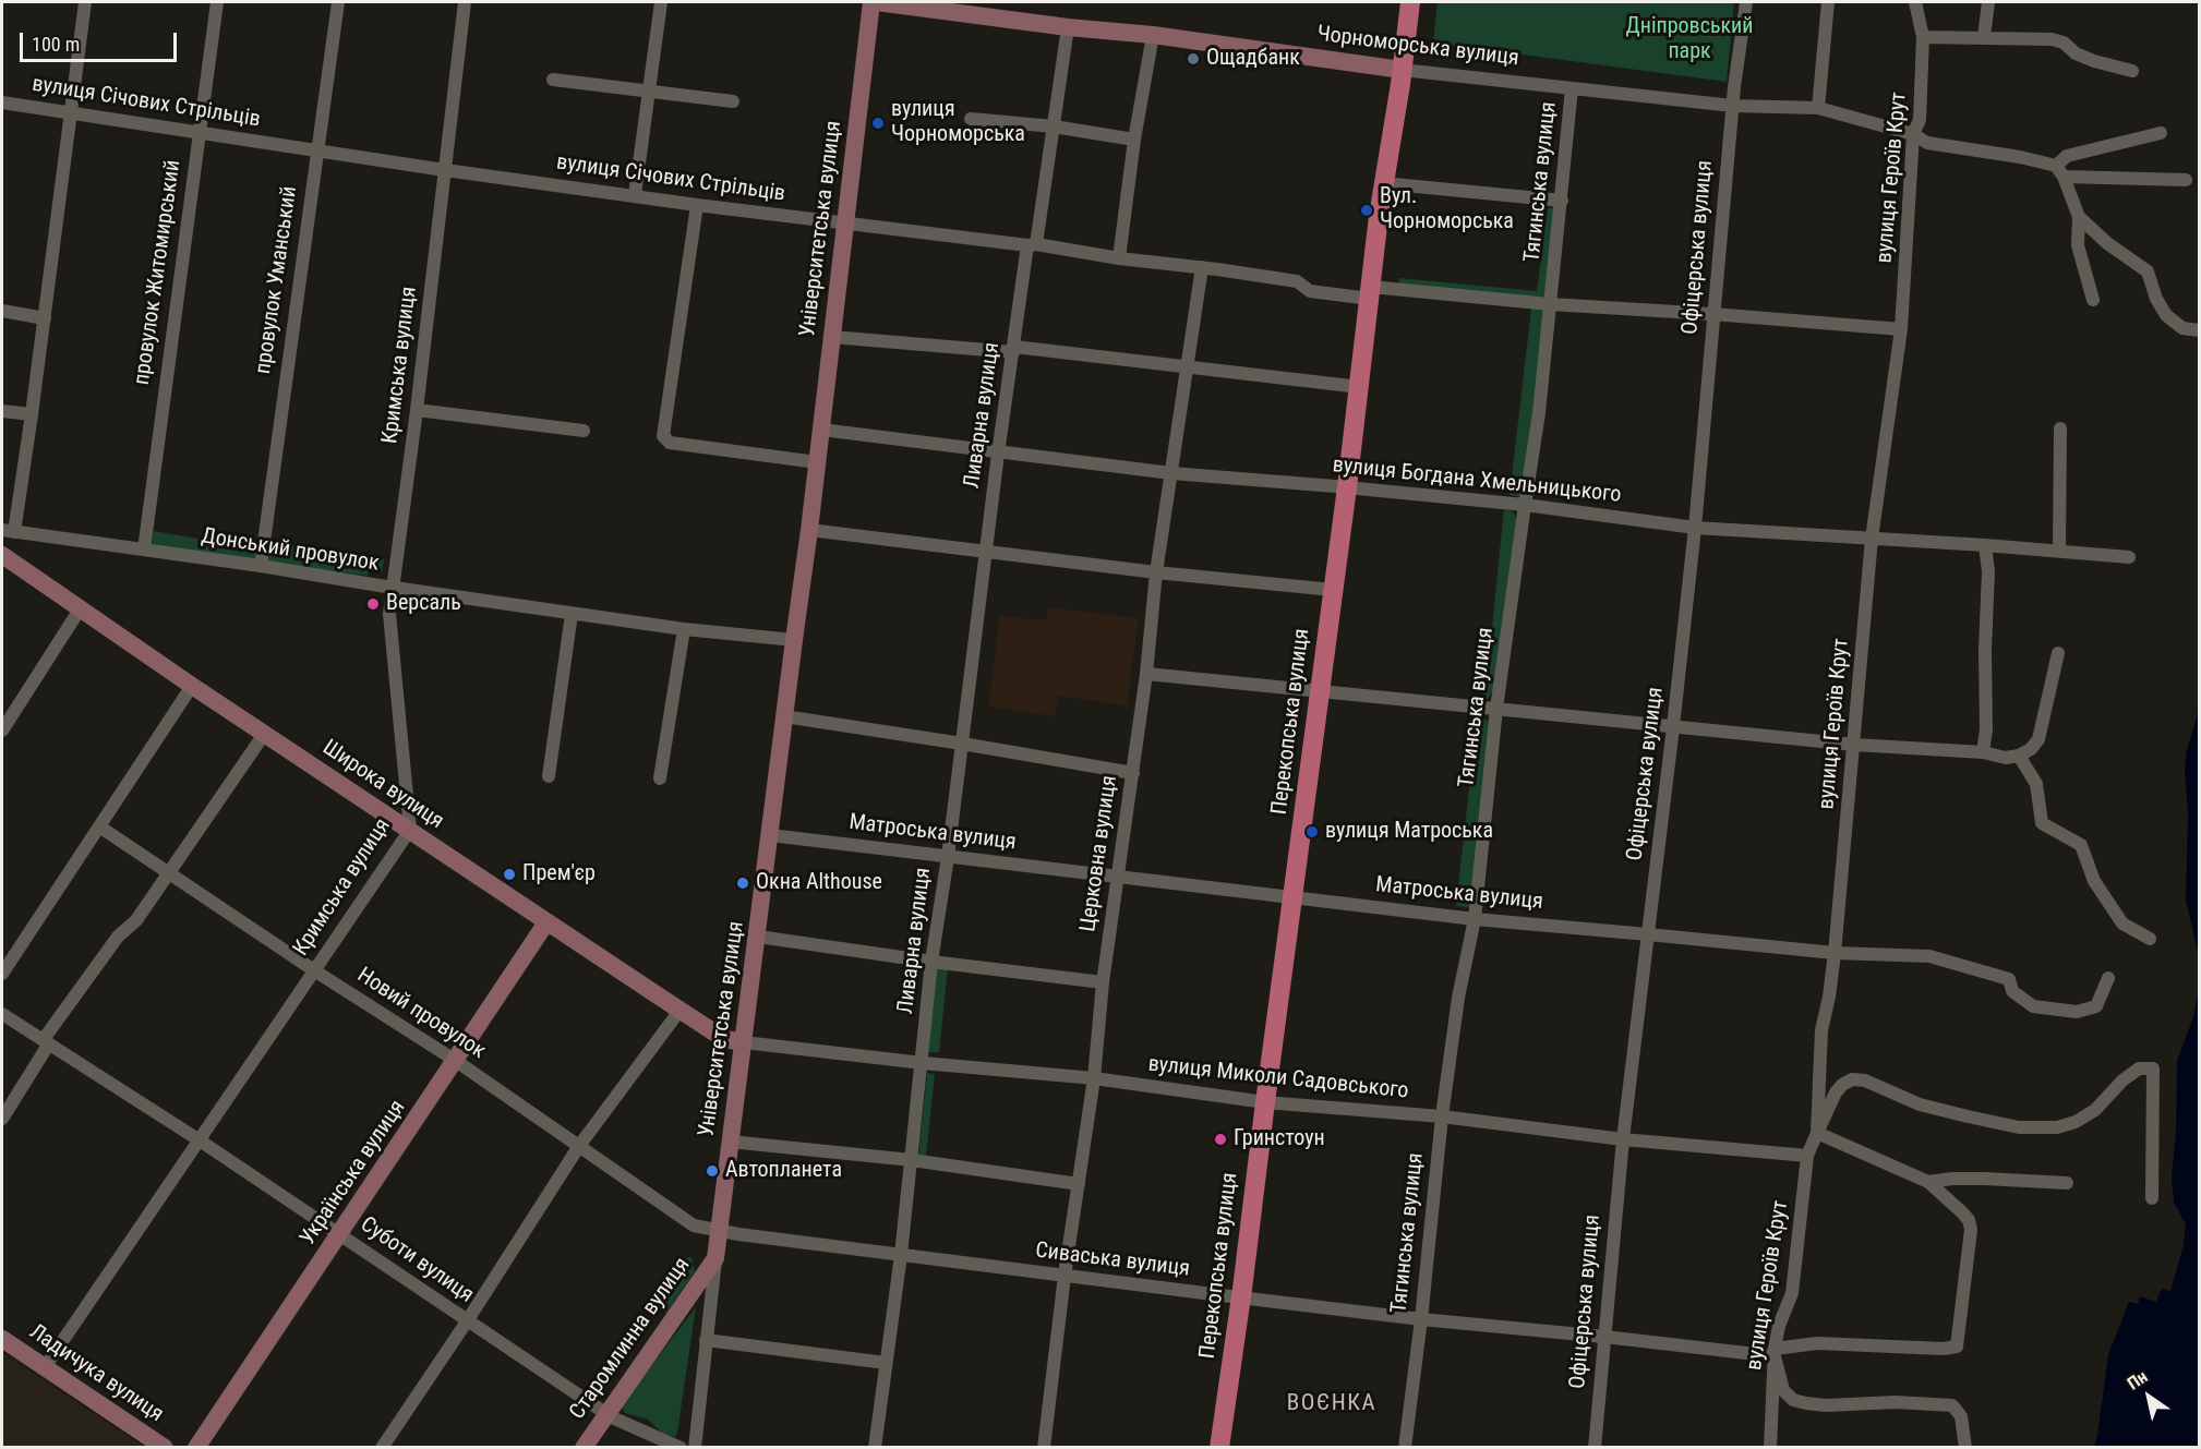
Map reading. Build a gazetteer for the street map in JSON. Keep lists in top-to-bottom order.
{
  "streets": {
    "main road": ["Перекопська вулиця"],
    "street": [
      "Чорноморська вулиця",
      "вулиця Січових Стрільців",
      "вулиця Героїв Крут",
      "Тягинська вулиця",
      "Університетська вулиця",
      "Офіцерська вулиця",
      "провулок Житомирський",
      "провулок Уманський",
      "Кримська вулиця",
      "Ливарна вулиця",
      "вулиця Богдана Хмельницького",
      "Донський провулок",
      "Широка вулиця",
      "Матроська вулиця",
      "Церковна вулиця",
      "Новий провулок",
      "вулиця Миколи Садовського",
      "Українська вулиця",
      "Суботи вулиця",
      "Сиваська вулиця",
      "Старомлинна вулиця",
      "Ладичука вулиця"
    ]
  },
  "crossings": [
    ["Чорноморська вулиця", "вулиця Героїв Крут"],
    ["Чорноморська вулиця", "Тягинська вулиця"],
    ["Чорноморська вулиця", "Офіцерська вулиця"],
    ["Чорноморська вулиця", "Ливарна вулиця"],
    ["Чорноморська вулиця", "Перекопська вулиця"],
    ["вулиця Січових Стрільців", "вулиця Героїв Крут"],
    ["вулиця Січових Стрільців", "Тягинська вулиця"],
    ["вулиця Січових Стрільців", "Університетська вулиця"],
    ["вулиця Січових Стрільців", "Офіцерська вулиця"],
    ["вулиця Січових Стрільців", "провулок Житомирський"],
    ["вулиця Січових Стрільців", "провулок Уманський"],
    ["вулиця Січових Стрільців", "Кримська вулиця"],
    ["вулиця Січових Стрільців", "Ливарна вулиця"],
    ["вулиця Січових Стрільців", "Перекопська вулиця"],
    ["вулиця Січових Стрільців", "Церковна вулиця"],
    ["вулиця Героїв Крут", "вулиця Богдана Хмельницького"],
    ["вулиця Героїв Крут", "Матроська вулиця"],
    ["вулиця Героїв Крут", "вулиця Миколи Садовського"],
    ["вулиця Героїв Крут", "Сиваська вулиця"],
    ["Тягинська вулиця", "вулиця Богдана Хмельницького"],
    ["Тягинська вулиця", "Матроська вулиця"],
    ["Тягинська вулиця", "вулиця Миколи Садовського"],
    ["Тягинська вулиця", "Сиваська вулиця"],
    ["Університетська вулиця", "вулиця Богдана Хмельницького"],
    ["Університетська вулиця", "Донський провулок"],
    ["Університетська вулиця", "Широка вулиця"],
    ["Університетська вулиця", "Матроська вулиця"],
    ["Університетська вулиця", "Новий провулок"],
    ["Університетська вулиця", "вулиця Миколи Садовського"],
    ["Університетська вулиця", "Сиваська вулиця"],
    ["Університетська вулиця", "Старомлинна вулиця"],
    ["Офіцерська вулиця", "вулиця Богдана Хмельницького"],
    ["Офіцерська вулиця", "Матроська вулиця"],
    ["Офіцерська вулиця", "вулиця Миколи Садовського"],
    ["Офіцерська вулиця", "Сиваська вулиця"],
    ["провулок Житомирський", "Донський провулок"],
    ["провулок Уманський", "Донський провулок"],
    ["Кримська вулиця", "Донський провулок"],
    ["Кримська вулиця", "Широка вулиця"],
    ["Кримська вулиця", "Новий провулок"],
    ["Кримська вулиця", "Суботи вулиця"],
    ["Кримська вулиця", "Ладичука вулиця"],
    ["Ливарна вулиця", "вулиця Богдана Хмельницького"],
    ["Ливарна вулиця", "Матроська вулиця"],
    ["Ливарна вулиця", "вулиця Миколи Садовського"],
    ["Ливарна вулиця", "Сиваська вулиця"],
    ["вулиця Богдана Хмельницького", "Перекопська вулиця"],
    ["вулиця Богдана Хмельницького", "Церковна вулиця"],
    ["Перекопська вулиця", "Матроська вулиця"],
    ["Перекопська вулиця", "вулиця Миколи Садовського"],
    ["Перекопська вулиця", "Сиваська вулиця"],
    ["Широка вулиця", "вулиця Миколи Садовського"],
    ["Широка вулиця", "Українська вулиця"],
    ["Матроська вулиця", "Церковна вулиця"],
    ["Церковна вулиця", "вулиця Миколи Садовського"],
    ["Церковна вулиця", "Сиваська вулиця"],
    ["Новий провулок", "Українська вулиця"],
    ["Новий провулок", "Сиваська вулиця"],
    ["Українська вулиця", "Суботи вулиця"],
    ["Суботи вулиця", "Старомлинна вулиця"]
  ],
  "districts": ["ВОЄНКА"],
  "parks": ["Дніпровський парк"],
  "places": [
    "Ощадбанк",
    "вулиця Чорноморська",
    "Вул. Чорноморська",
    "Версаль",
    "вулиця Матроська",
    "Прем'єр",
    "Окна Althouse",
    "Гринстоун",
    "Автопланета"
  ],
  "scale_bar": "100 m",
  "north": "top left"
}
